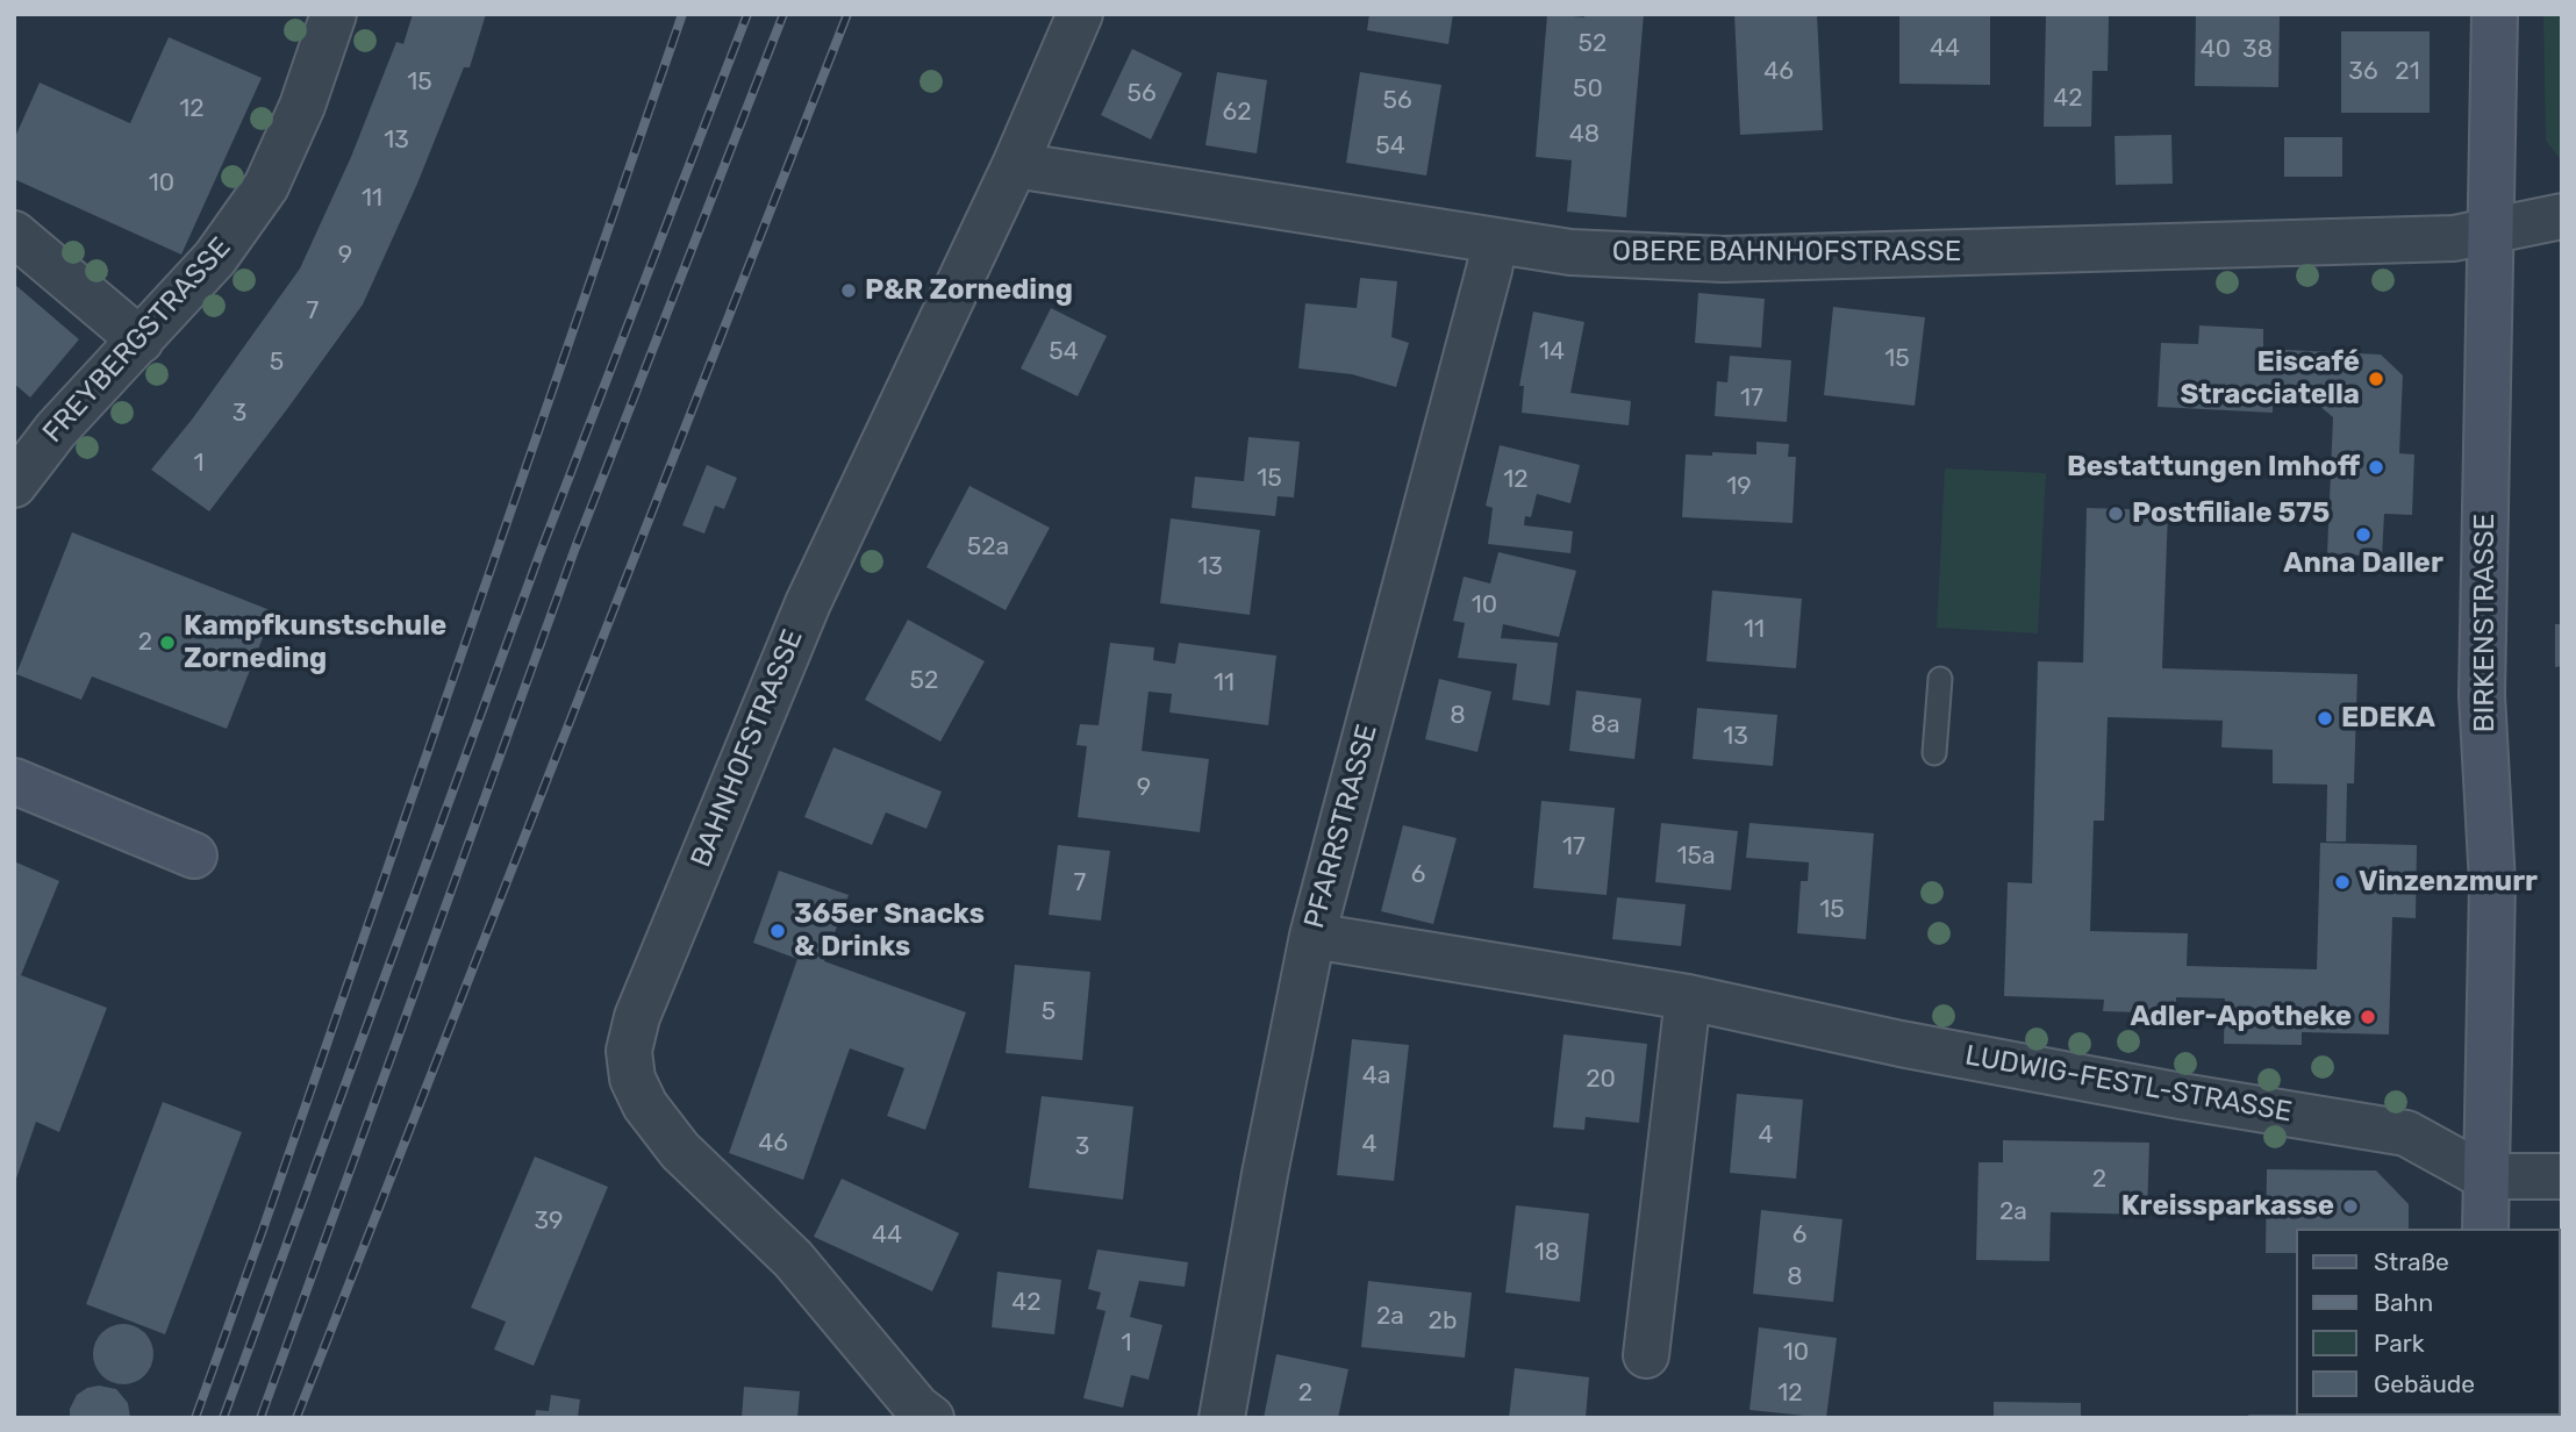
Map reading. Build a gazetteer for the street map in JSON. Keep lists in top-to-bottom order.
{
  "streets": {
    "street": [
      "OBERE BAHNHOFSTRASSE",
      "FREYBERGSTRASSE",
      "BIRKENSTRASSE",
      "BAHNHOFSTRASSE",
      "PFARRSTRASSE",
      "LUDWIG-FESTL-STRASSE"
    ]
  },
  "crossings": [
    ["OBERE BAHNHOFSTRASSE", "BIRKENSTRASSE"],
    ["OBERE BAHNHOFSTRASSE", "BAHNHOFSTRASSE"],
    ["OBERE BAHNHOFSTRASSE", "PFARRSTRASSE"],
    ["BIRKENSTRASSE", "LUDWIG-FESTL-STRASSE"],
    ["PFARRSTRASSE", "LUDWIG-FESTL-STRASSE"]
  ],
  "places": [
    "P&R Zorneding",
    "Eiscafé Stracciatella",
    "Bestattungen Imhoff",
    "Postfiliale 575",
    "Anna Daller",
    "Kampfkunstschule Zorneding",
    "EDEKA",
    "Vinzenzmurr",
    "365er Snacks & Drinks",
    "Adler-Apotheke",
    "Kreissparkasse"
  ],
  "house_numbers": [
    "52",
    "44",
    "40",
    "38",
    "46",
    "36",
    "21",
    "15",
    "50",
    "56",
    "42",
    "56",
    "12",
    "62",
    "48",
    "13",
    "54",
    "10",
    "11",
    "9",
    "7",
    "54",
    "14",
    "15",
    "5",
    "17",
    "3",
    "1",
    "15",
    "12",
    "19",
    "52a",
    "13",
    "10",
    "11",
    "2",
    "52",
    "11",
    "8",
    "8a",
    "13",
    "9",
    "17",
    "15a",
    "6",
    "7",
    "15",
    "5",
    "4a",
    "20",
    "4",
    "46",
    "4",
    "3",
    "2",
    "2a",
    "39",
    "44",
    "6",
    "18",
    "8",
    "42",
    "2a",
    "2b",
    "1",
    "10",
    "2",
    "12"
  ],
  "legend": [
    "Straße",
    "Bahn",
    "Park",
    "Gebäude"
  ]
}
